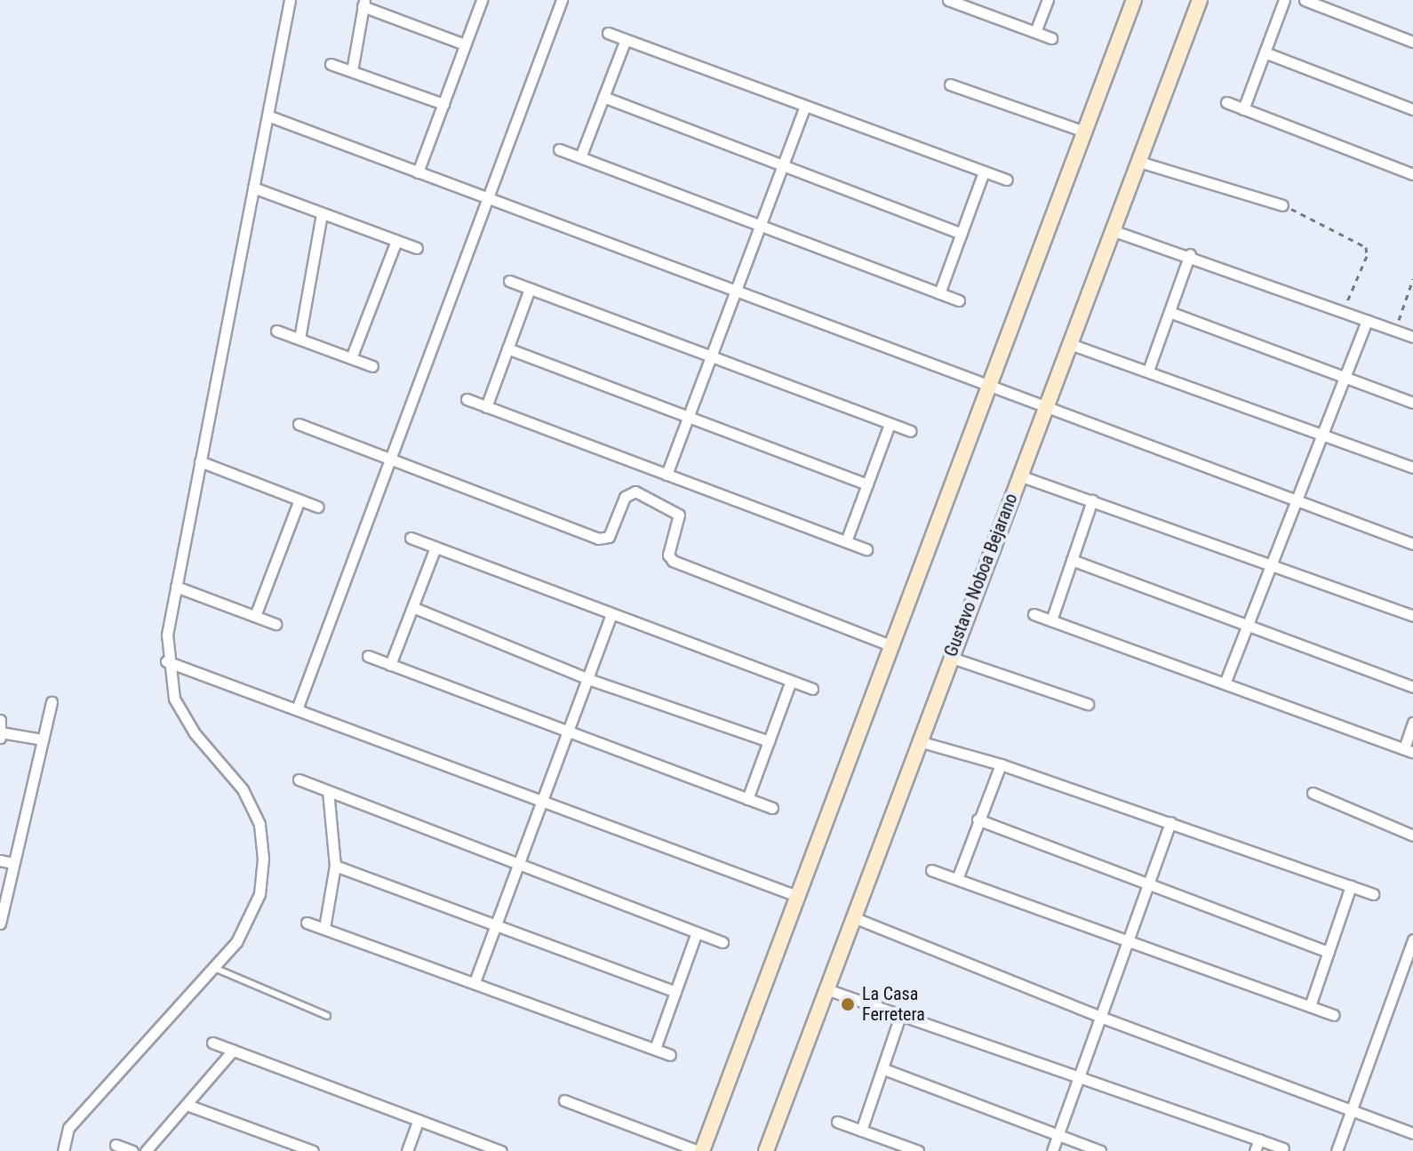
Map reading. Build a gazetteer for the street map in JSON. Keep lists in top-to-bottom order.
{
  "streets": {
    "street": ["Gustavo Noboa Bejarano"]
  },
  "places": ["La Casa Ferretera"]
}
